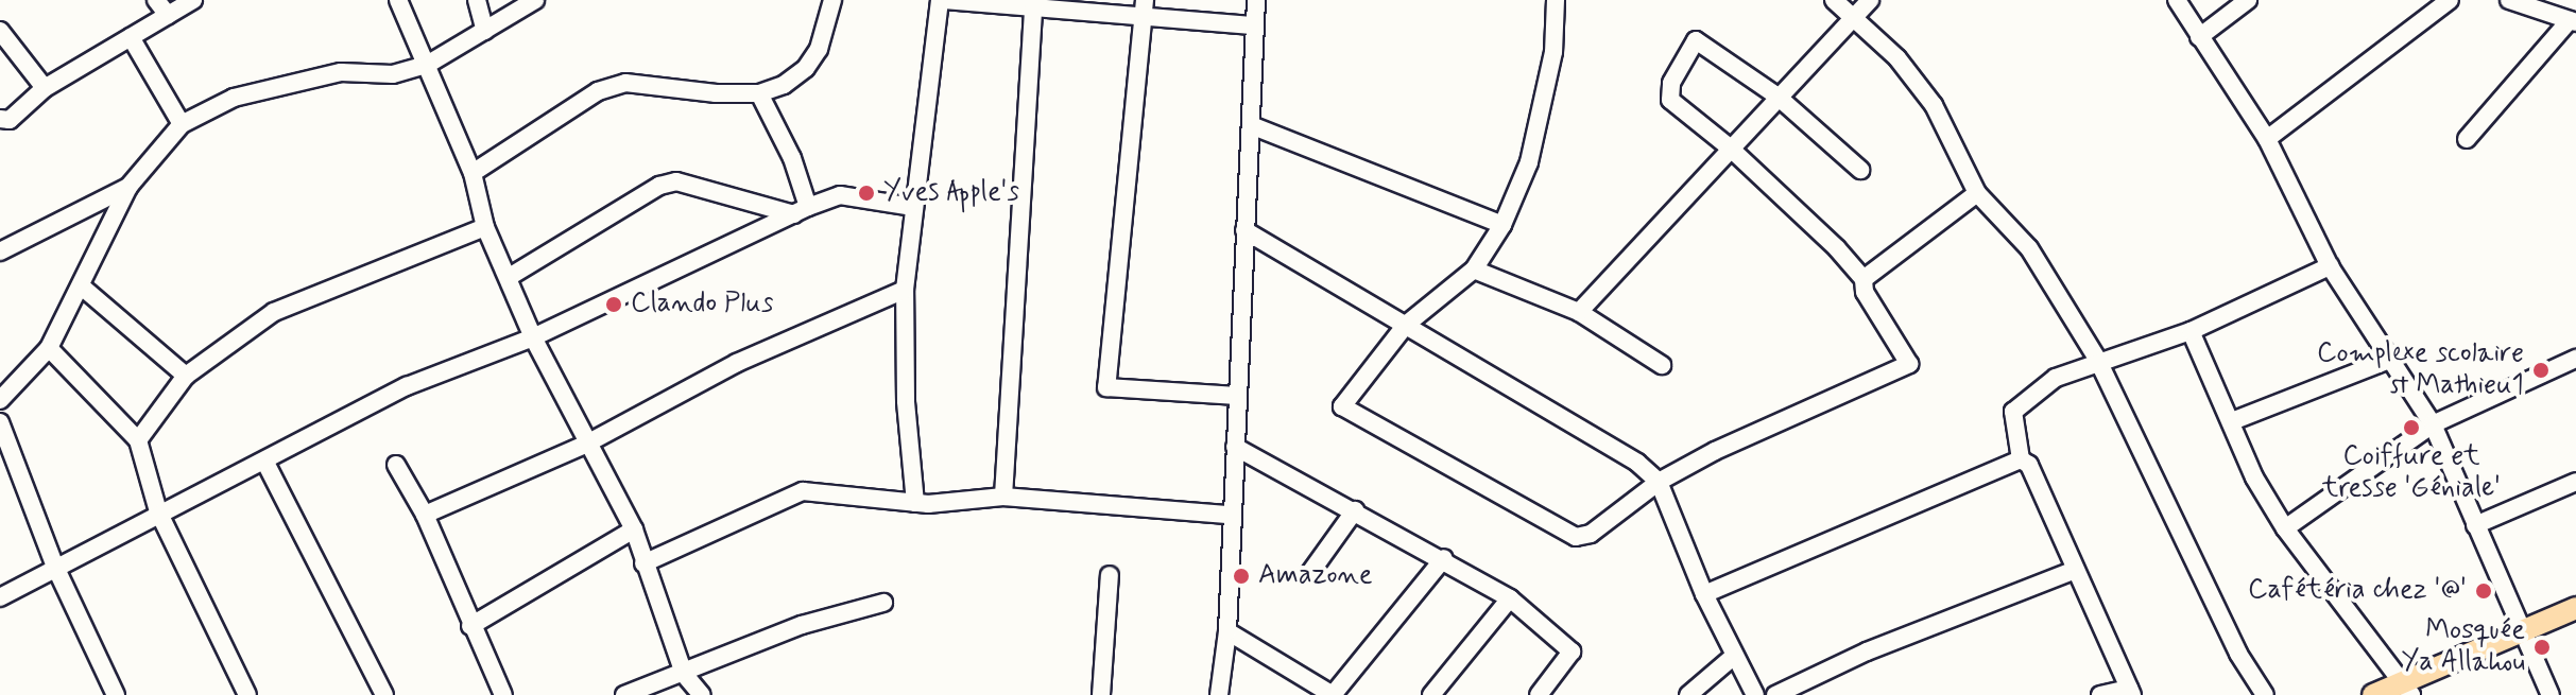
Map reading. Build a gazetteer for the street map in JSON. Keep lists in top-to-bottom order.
{
  "places": [
    "Yves Apple's",
    "Clando Plus",
    "Complexe scolaire st Mathieu1",
    "Coiffure et tresse 'Géniale'",
    "Amazone",
    "Cafétéria chez '@'",
    "Mosquée Ya Allahou"
  ]
}
